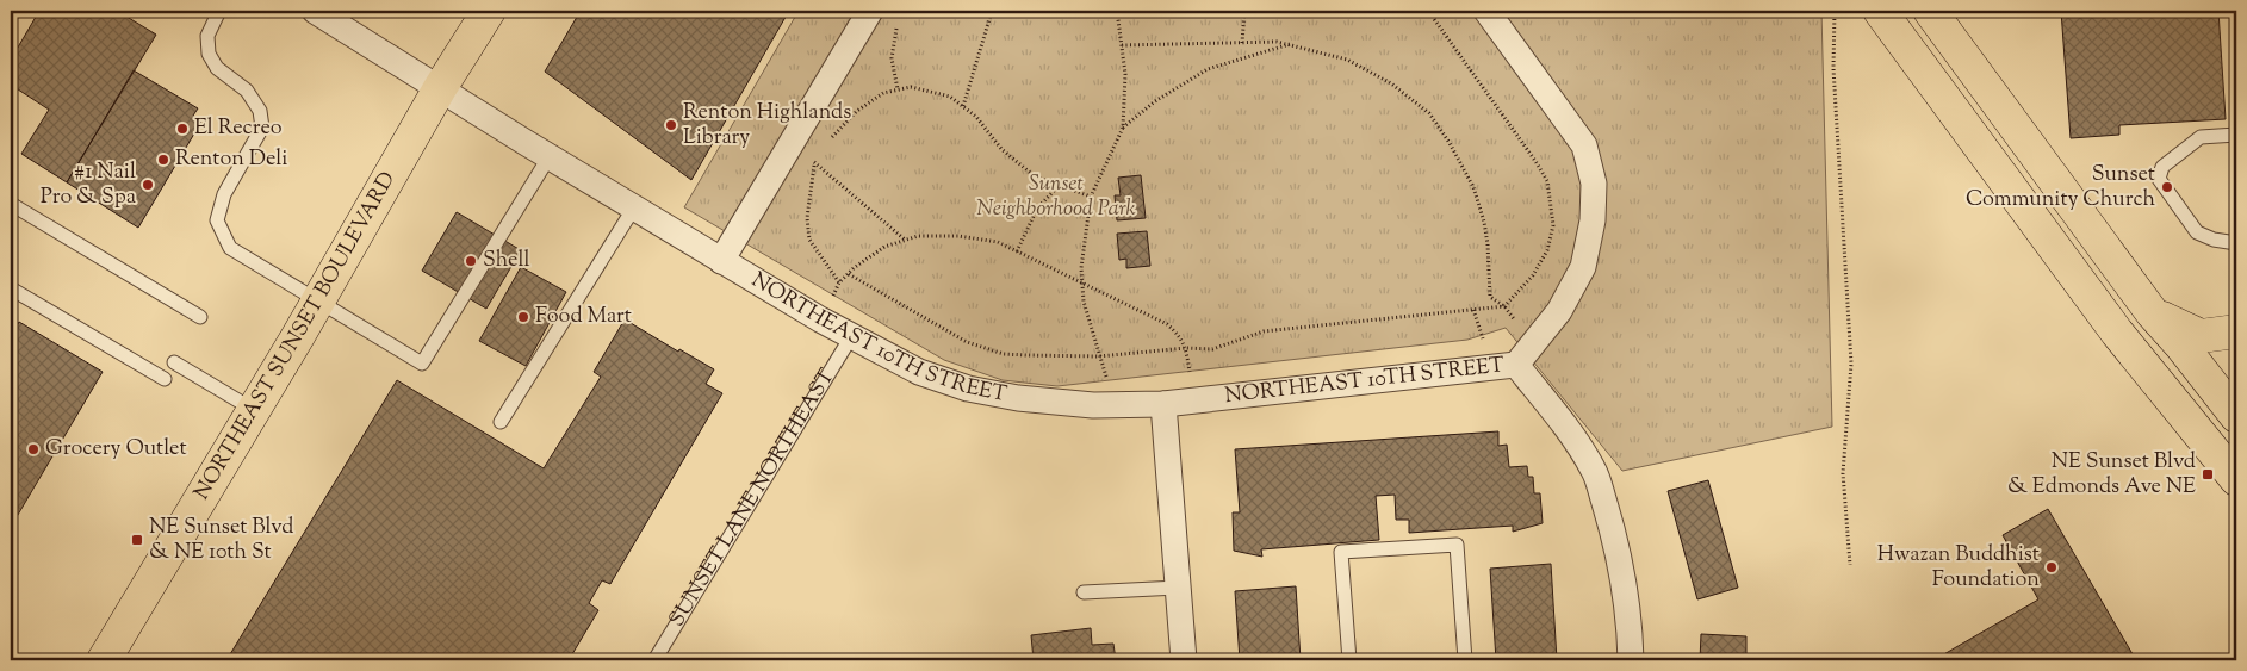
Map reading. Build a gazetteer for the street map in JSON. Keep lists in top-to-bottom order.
{
  "streets": {
    "main road": ["NORTHEAST SUNSET BOULEVARD"],
    "street": ["NORTHEAST 10TH STREET"],
    "lane": ["SUNSET LANE NORTHEAST"]
  },
  "crossings": [
    ["NORTHEAST SUNSET BOULEVARD", "NORTHEAST 10TH STREET"],
    ["NORTHEAST 10TH STREET", "SUNSET LANE NORTHEAST"]
  ],
  "parks": ["Sunset Neighborhood Park"],
  "places": {
    "other": [
      "Renton Highlands Library",
      "El Recreo",
      "Renton Deli",
      "#1 Nail Pro & Spa",
      "Sunset Community Church",
      "Shell",
      "Food Mart",
      "Grocery Outlet",
      "Hwazan Buddhist Foundation"
    ],
    "transit": ["NE Sunset Blvd & Edmonds Ave NE", "NE Sunset Blvd & NE 10th St"]
  }
}
